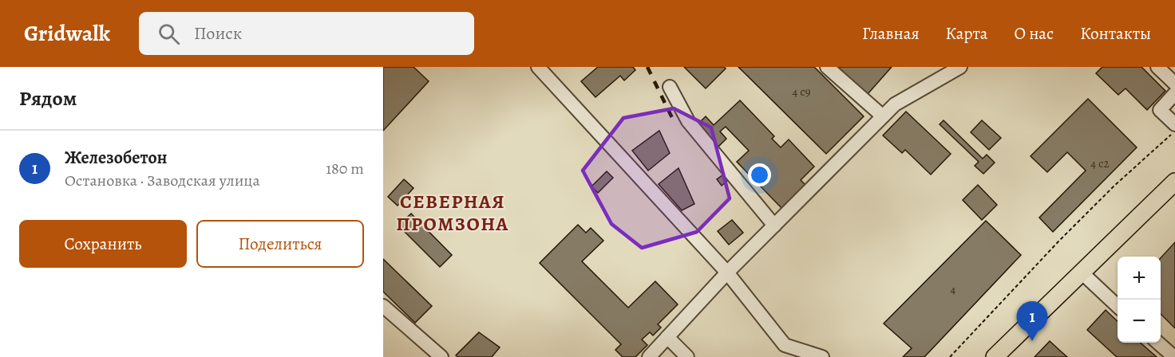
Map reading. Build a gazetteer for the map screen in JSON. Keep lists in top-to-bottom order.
{
  "districts": ["СЕВЕРНАЯ ПРОМЗОНА"],
  "house_numbers": ["4 с9", "4 с2", "4"],
  "page": {
    "header": "Gridwalk",
    "search": "Поиск",
    "nav": [
      "Главная",
      "Карта",
      "О нас",
      "Контакты"
    ],
    "heading": "Рядом",
    "list": [
      {
        "mark": "1",
        "name": "Железобетон",
        "note": "Остановка · Заводская улица",
        "value": "180 m"
      }
    ],
    "buttons": ["Сохранить", "Поделиться"],
    "map_buttons": ["+", "−"],
    "pins": "1"
  }
}
